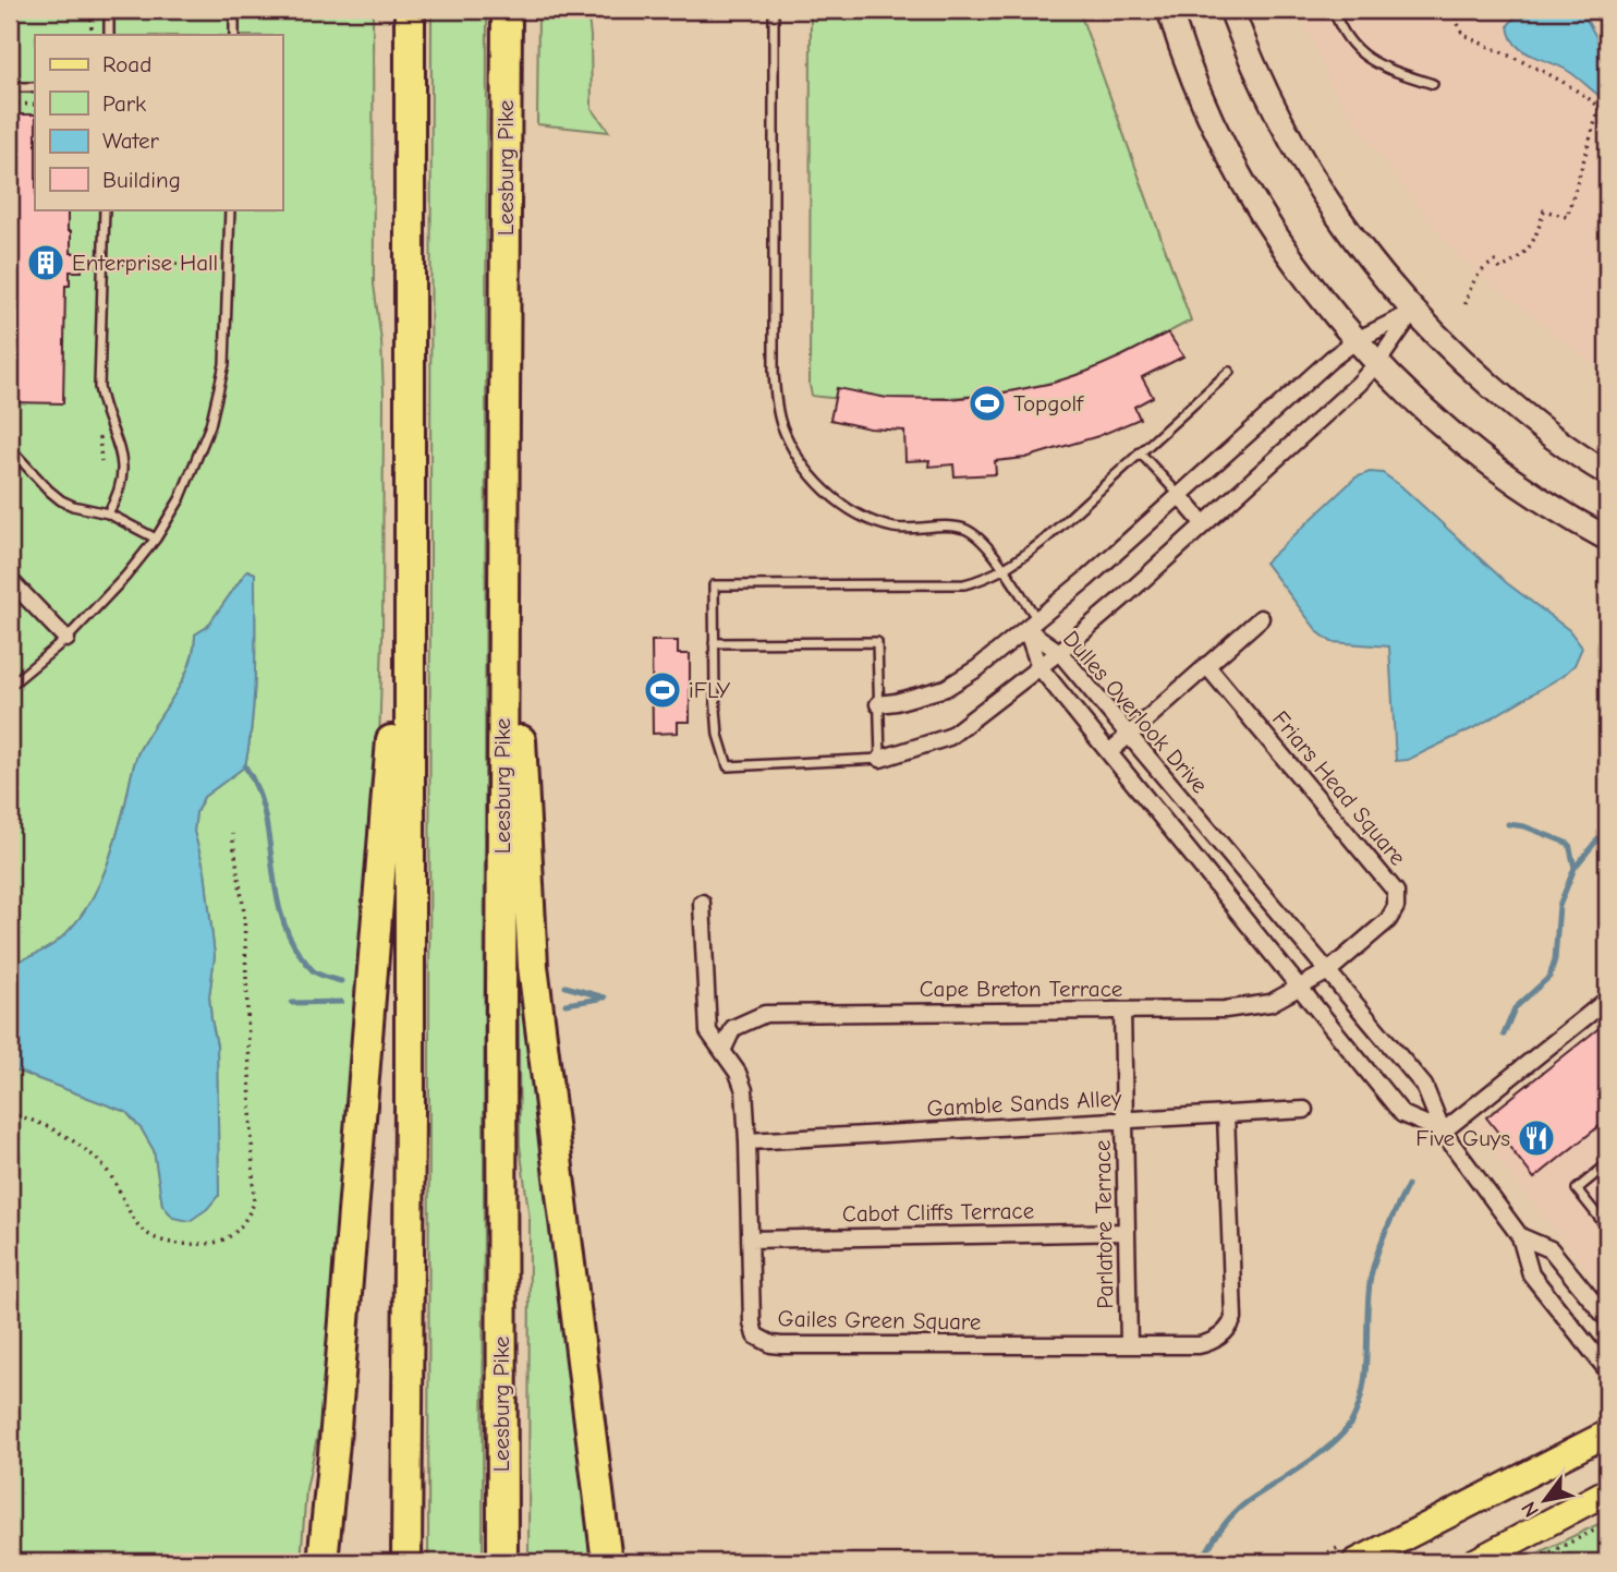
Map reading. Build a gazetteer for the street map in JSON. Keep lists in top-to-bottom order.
{
  "streets": {
    "highway": ["Leesburg Pike"],
    "street": [
      "Dulles Overlook Drive",
      "Friars Head Square",
      "Cape Breton Terrace",
      "Gamble Sands Alley",
      "Cabot Cliffs Terrace",
      "Parlatore Terrace",
      "Gailes Green Square"
    ]
  },
  "crossings": [
    ["Dulles Overlook Drive", "Friars Head Square"],
    ["Dulles Overlook Drive", "Cape Breton Terrace"],
    ["Friars Head Square", "Cape Breton Terrace"],
    ["Cape Breton Terrace", "Parlatore Terrace"],
    ["Cape Breton Terrace", "Gailes Green Square"],
    ["Gamble Sands Alley", "Parlatore Terrace"],
    ["Gamble Sands Alley", "Gailes Green Square"],
    ["Cabot Cliffs Terrace", "Parlatore Terrace"],
    ["Cabot Cliffs Terrace", "Gailes Green Square"],
    ["Parlatore Terrace", "Gailes Green Square"]
  ],
  "places": {
    "building": ["Enterprise Hall"],
    "sports": ["Topgolf", "iFLY"],
    "restaurant": ["Five Guys"]
  },
  "legend": [
    "Road",
    "Park",
    "Water",
    "Building"
  ],
  "north": "bottom left"
}
